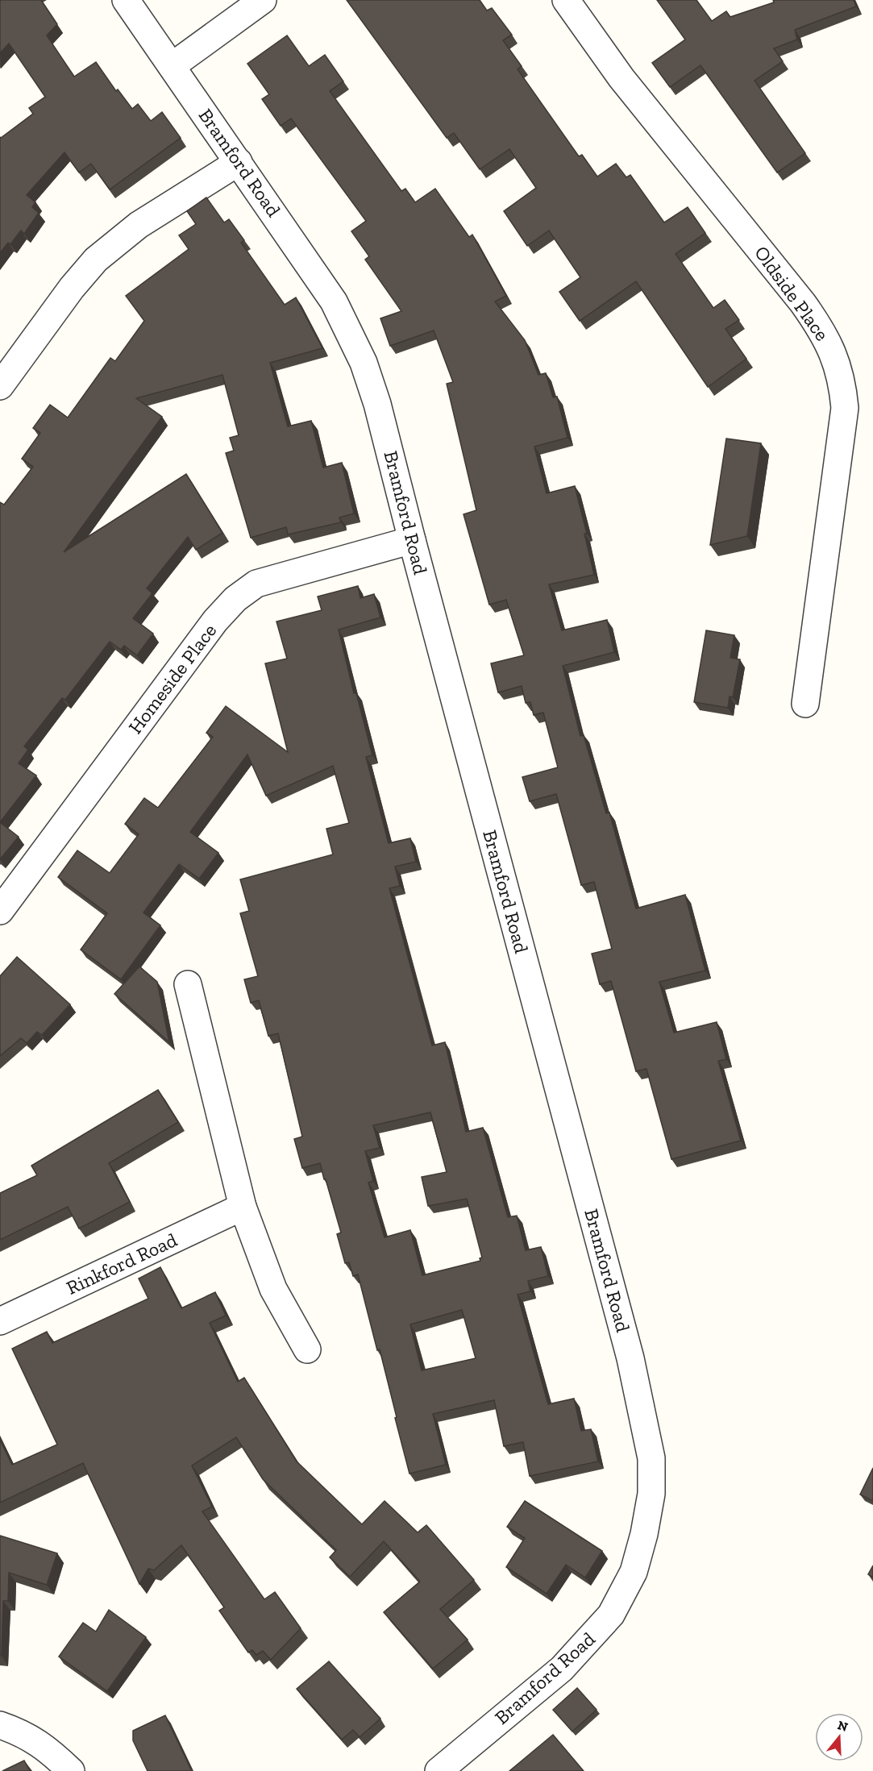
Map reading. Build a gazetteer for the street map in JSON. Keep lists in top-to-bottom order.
{
  "streets": {
    "street": [
      "Bramford Road",
      "Oldside Place",
      "Homeside Place",
      "Rinkford Road"
    ]
  },
  "crossings": [
    ["Bramford Road", "Homeside Place"]
  ],
  "north": "top"
}
